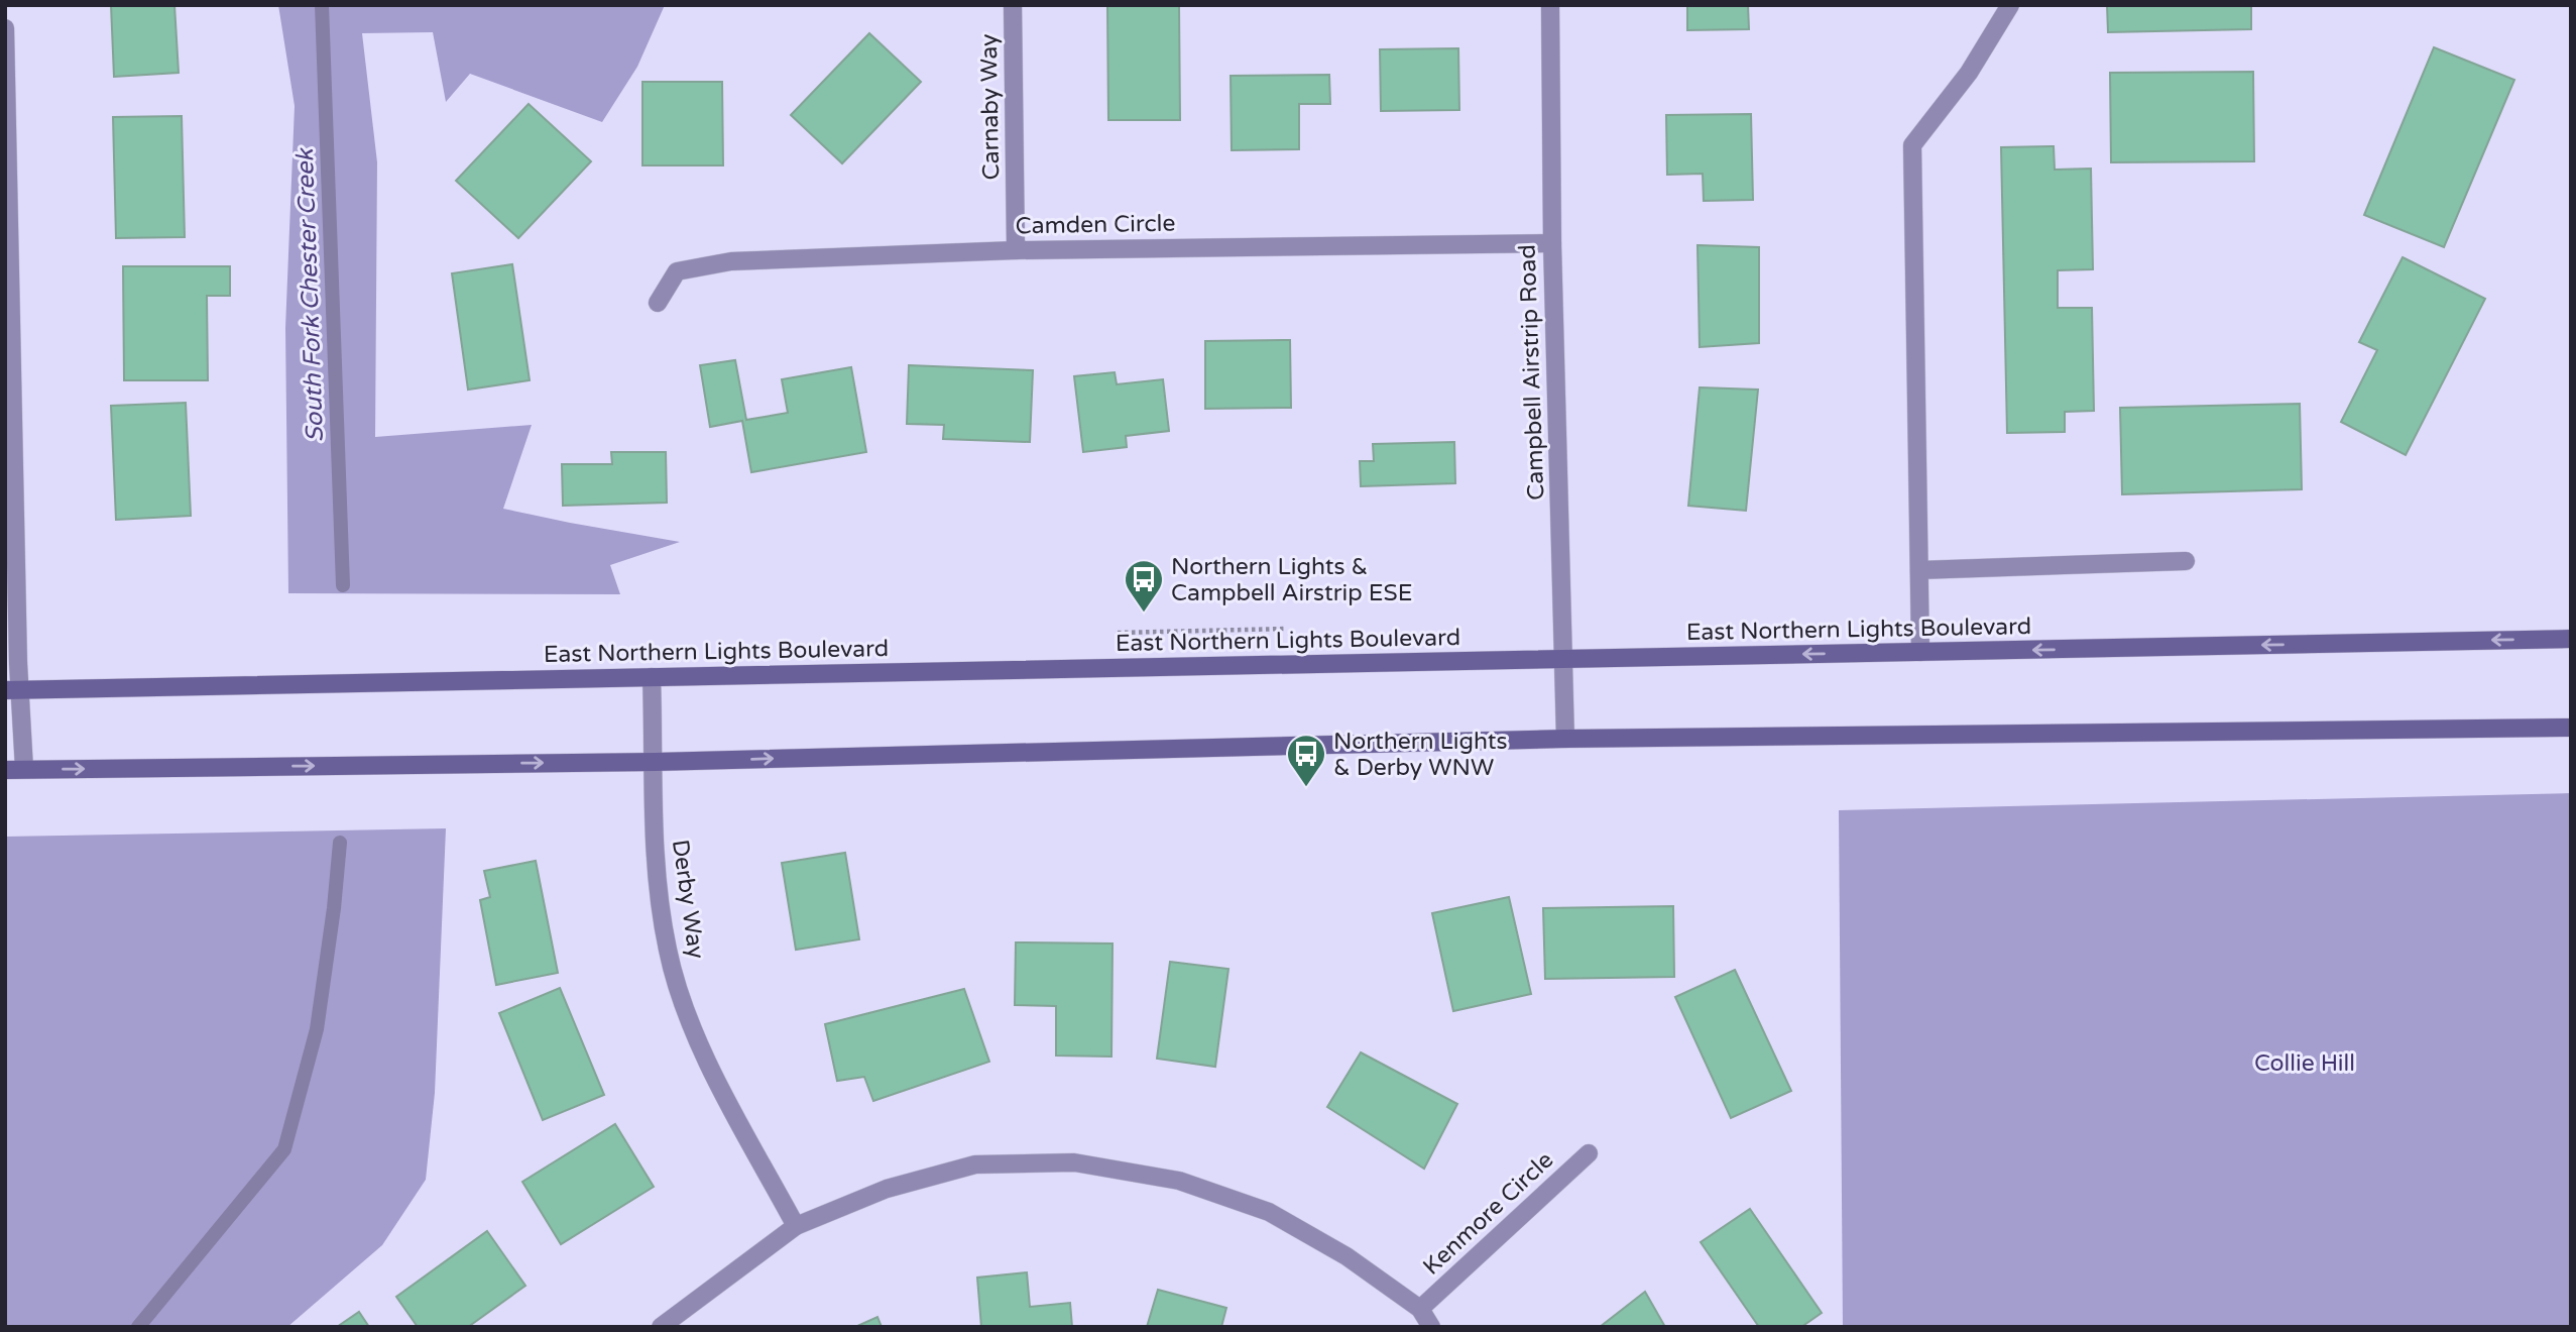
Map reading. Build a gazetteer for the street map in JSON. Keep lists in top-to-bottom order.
{
  "streets": {
    "main road": ["East Northern Lights Boulevard"],
    "street": [
      "Carnaby Way",
      "Camden Circle",
      "Campbell Airstrip Road",
      "Derby Way",
      "Kenmore Circle"
    ]
  },
  "crossings": [
    ["Carnaby Way", "Camden Circle"],
    ["Camden Circle", "Campbell Airstrip Road"],
    ["Campbell Airstrip Road", "East Northern Lights Boulevard"],
    ["East Northern Lights Boulevard", "Derby Way"]
  ],
  "water": ["South Fork Chester Creek"],
  "parks": ["Collie Hill"],
  "places": {
    "bus stop": ["Northern Lights & Campbell Airstrip ESE", "Northern Lights & Derby WNW"]
  }
}
